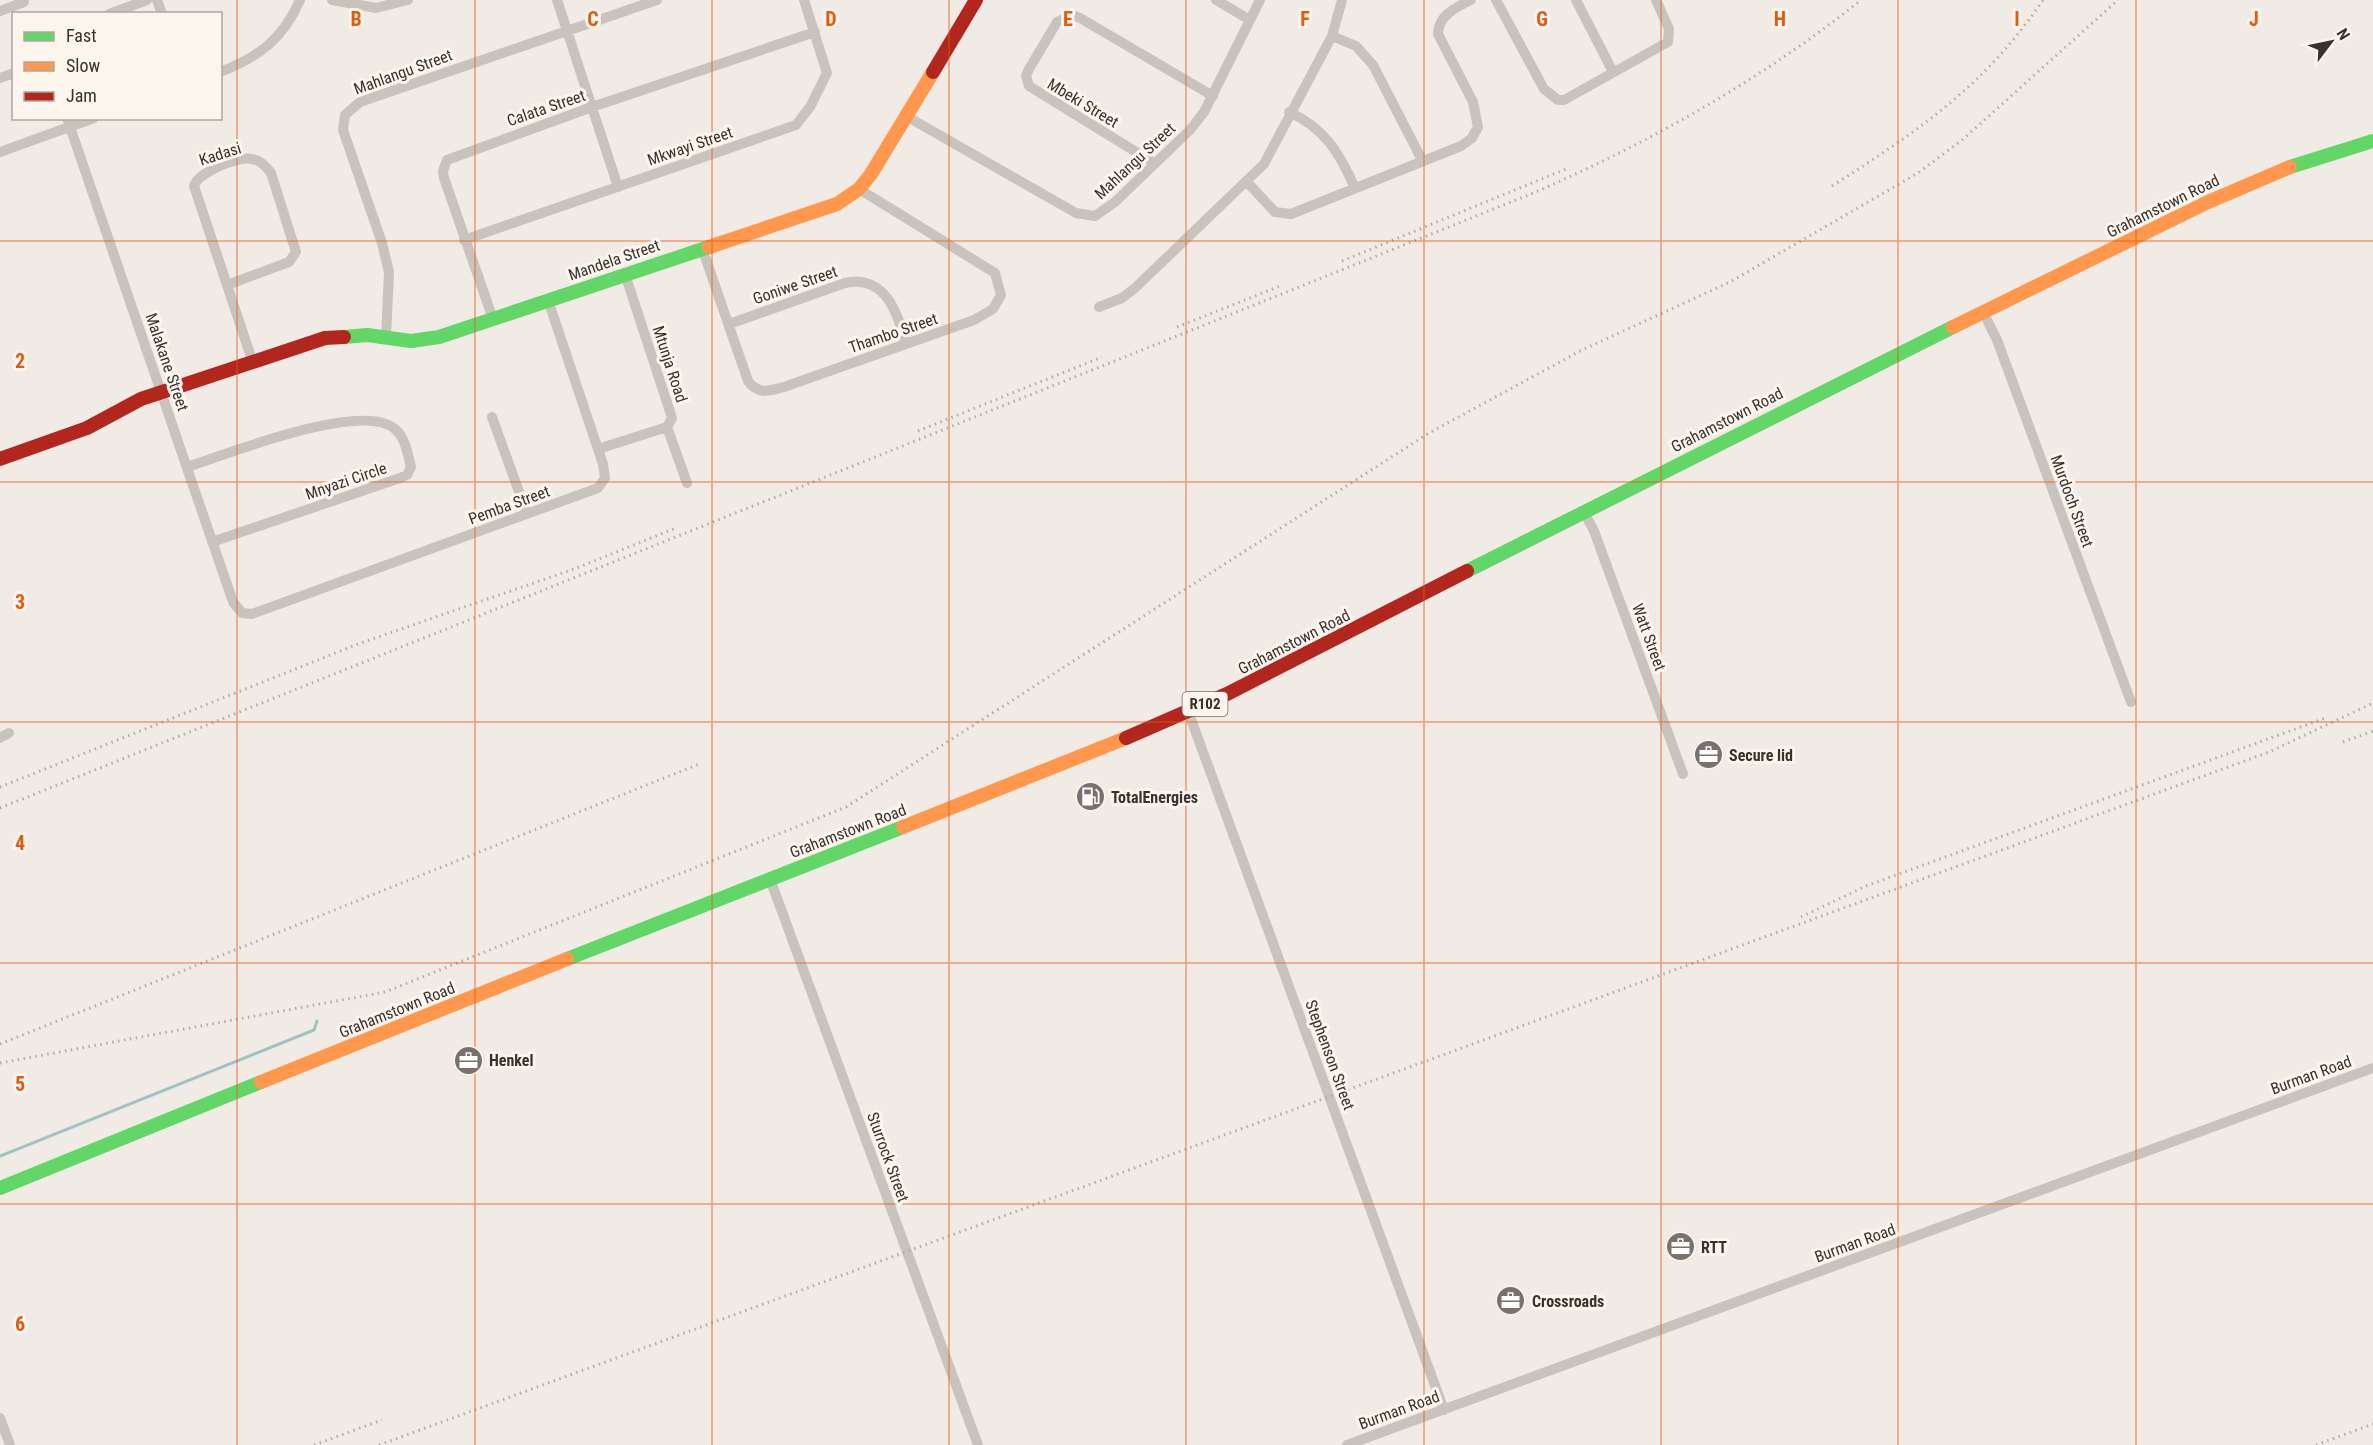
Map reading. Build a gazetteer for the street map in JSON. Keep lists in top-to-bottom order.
{
  "streets": {
    "main road": ["Grahamstown Road", "Mandela Street", "R102"],
    "street": [
      "Mahlangu Street",
      "Mbeki Street",
      "Calata Street",
      "Mkwayi Street",
      "Kadasi",
      "Goniwe Street",
      "Thambo Street",
      "Malakane Street",
      "Mtunja Road",
      "Mnyazi Circle",
      "Murdoch Street",
      "Pemba Street",
      "Watt Street",
      "Stephenson Street",
      "Burman Road",
      "Sturrock Street"
    ]
  },
  "crossings": [
    ["Mahlangu Street", "Mbeki Street"],
    ["Mahlangu Street", "Mandela Street"],
    ["Calata Street", "Mkwayi Street"],
    ["Calata Street", "Mandela Street"],
    ["Kadasi", "Mandela Street"],
    ["Grahamstown Road", "Murdoch Street"],
    ["Grahamstown Road", "Watt Street"],
    ["Grahamstown Road", "Stephenson Street"],
    ["Grahamstown Road", "Sturrock Street"],
    ["Mandela Street", "Thambo Street"],
    ["Mandela Street", "Malakane Street"],
    ["Mandela Street", "Mtunja Road"],
    ["Mandela Street", "Pemba Street"],
    ["Goniwe Street", "Thambo Street"],
    ["Malakane Street", "Mnyazi Circle"],
    ["Malakane Street", "Pemba Street"],
    ["Mtunja Road", "Pemba Street"],
    ["Stephenson Street", "Burman Road"]
  ],
  "places": {
    "office": [
      "Secure lid",
      "Henkel",
      "RTT",
      "Crossroads"
    ],
    "fuel station": ["TotalEnergies"]
  },
  "legend": ["Fast", "Slow", "Jam"],
  "north": "top right",
  "grid": {
    "columns": [
      "B",
      "C",
      "D",
      "E",
      "F",
      "G",
      "H",
      "I",
      "J"
    ],
    "rows": [
      "2",
      "3",
      "4",
      "5",
      "6"
    ]
  }
}
